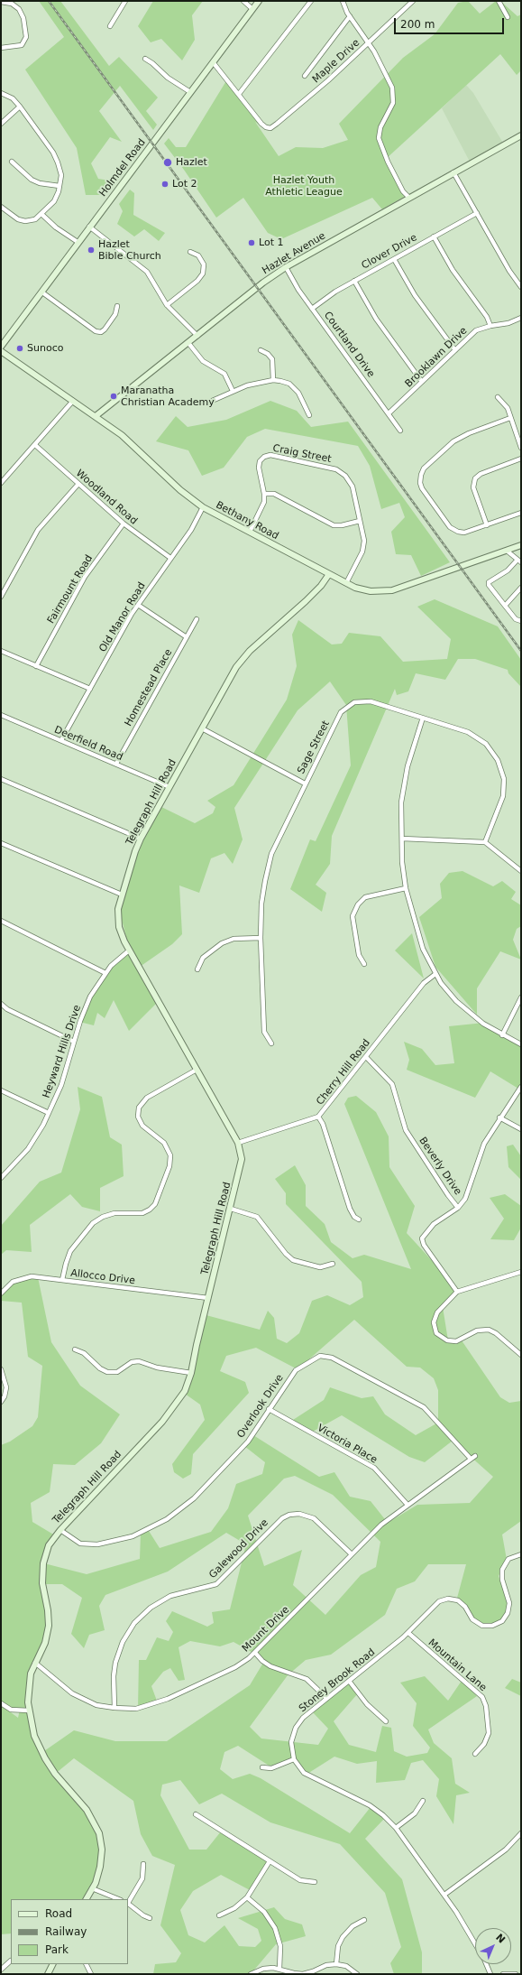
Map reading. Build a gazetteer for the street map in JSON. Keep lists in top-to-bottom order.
{
  "streets": {
    "street": [
      "Maple Drive",
      "Holmdel Road",
      "Clover Drive",
      "Hazlet Avenue",
      "Courtland Drive",
      "Brooklawn Drive",
      "Craig Street",
      "Woodland Road",
      "Bethany Road",
      "Fairmount Road",
      "Old Manor Road",
      "Homestead Place",
      "Deerfield Road",
      "Sage Street",
      "Telegraph Hill Road",
      "Heyward Hills Drive",
      "Cherry Hill Road",
      "Beverly Drive",
      "Allocco Drive",
      "Overlook Drive",
      "Victoria Place",
      "Galewood Drive",
      "Mount Drive",
      "Mountain Lane",
      "Stoney Brook Road"
    ]
  },
  "crossings": [
    ["Clover Drive", "Courtland Drive"],
    ["Hazlet Avenue", "Courtland Drive"],
    ["Hazlet Avenue", "Bethany Road"],
    ["Courtland Drive", "Brooklawn Drive"],
    ["Craig Street", "Bethany Road"],
    ["Woodland Road", "Fairmount Road"],
    ["Woodland Road", "Old Manor Road"],
    ["Bethany Road", "Old Manor Road"],
    ["Bethany Road", "Telegraph Hill Road"],
    ["Old Manor Road", "Deerfield Road"],
    ["Homestead Place", "Deerfield Road"],
    ["Deerfield Road", "Telegraph Hill Road"],
    ["Telegraph Hill Road", "Heyward Hills Drive"],
    ["Telegraph Hill Road", "Cherry Hill Road"],
    ["Telegraph Hill Road", "Allocco Drive"],
    ["Telegraph Hill Road", "Overlook Drive"],
    ["Telegraph Hill Road", "Mount Drive"],
    ["Cherry Hill Road", "Beverly Drive"],
    ["Overlook Drive", "Victoria Place"],
    ["Overlook Drive", "Mount Drive"],
    ["Victoria Place", "Mount Drive"],
    ["Galewood Drive", "Mount Drive"],
    ["Mountain Lane", "Stoney Brook Road"]
  ],
  "parks": ["Hazlet Youth Athletic League"],
  "places": [
    "Hazlet",
    "Lot 2",
    "Lot 1",
    "Hazlet Bible Church",
    "Sunoco",
    "Maranatha Christian Academy"
  ],
  "legend": ["Road", "Railway", "Park"],
  "scale_bar": "200 m",
  "north": "top right"
}
